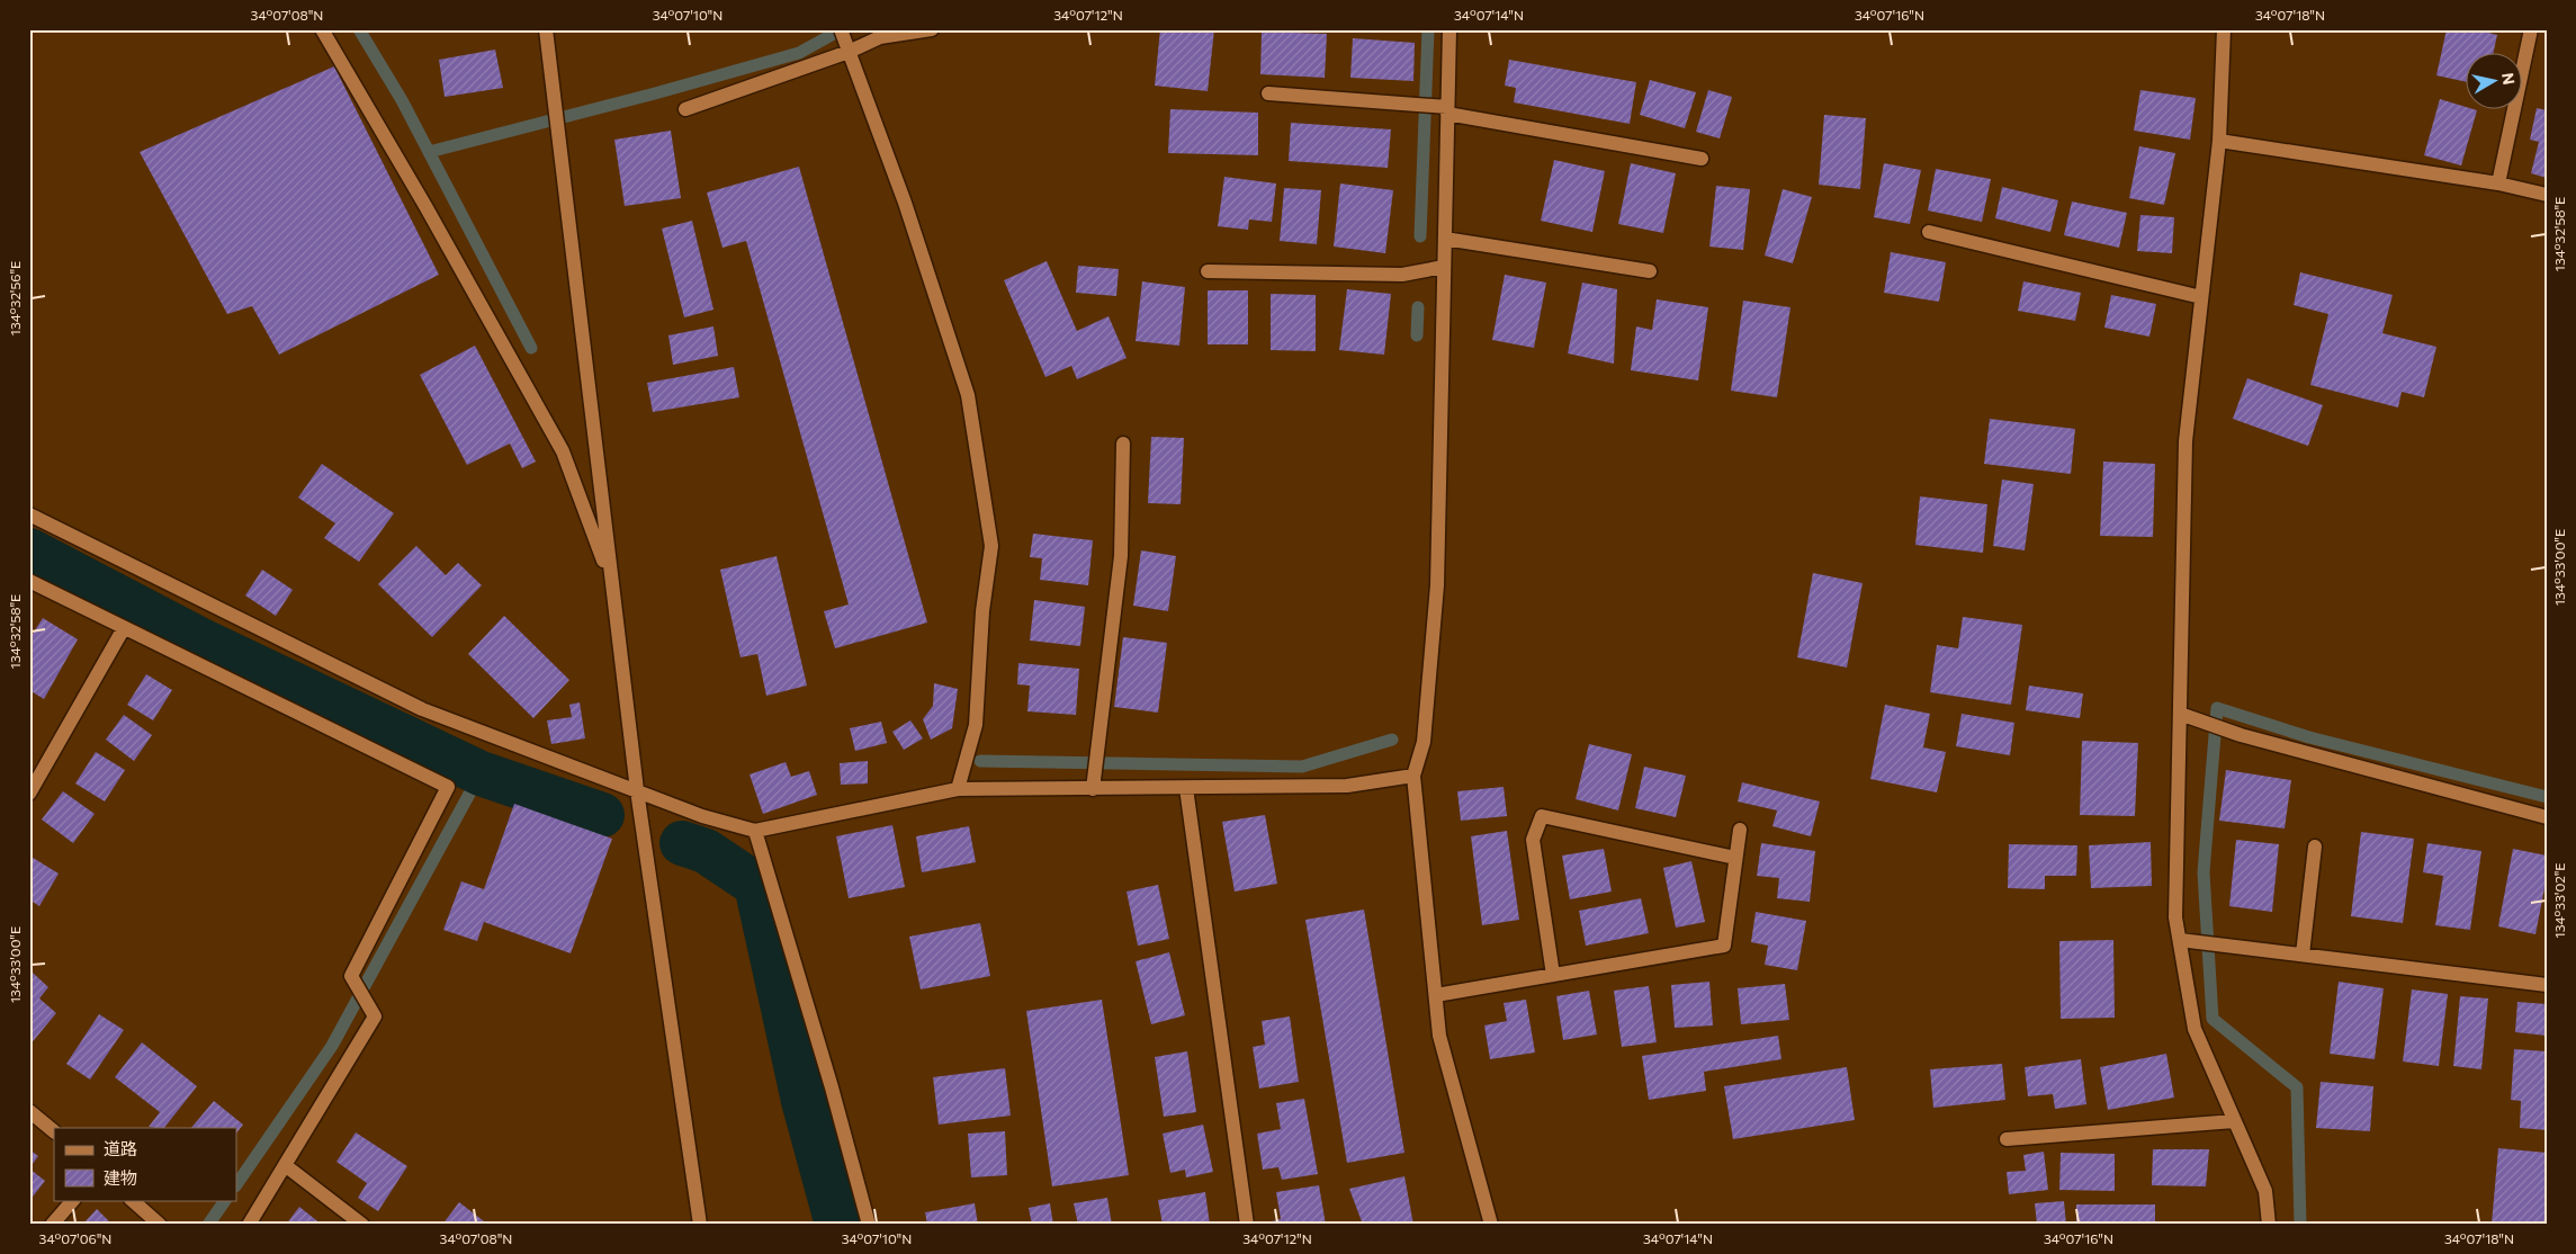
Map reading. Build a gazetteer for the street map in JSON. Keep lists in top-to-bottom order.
{
  "legend": ["道路", "建物"],
  "north": "right",
  "coordinates": [
    "34°07'08\"N",
    "34°07'10\"N",
    "34°07'12\"N",
    "34°07'14\"N",
    "34°07'16\"N",
    "34°07'18\"N",
    "134°32'58\"E",
    "134°32'56\"E",
    "134°33'00\"E",
    "134°33'02\"E",
    "34°07'06\"N"
  ]
}
